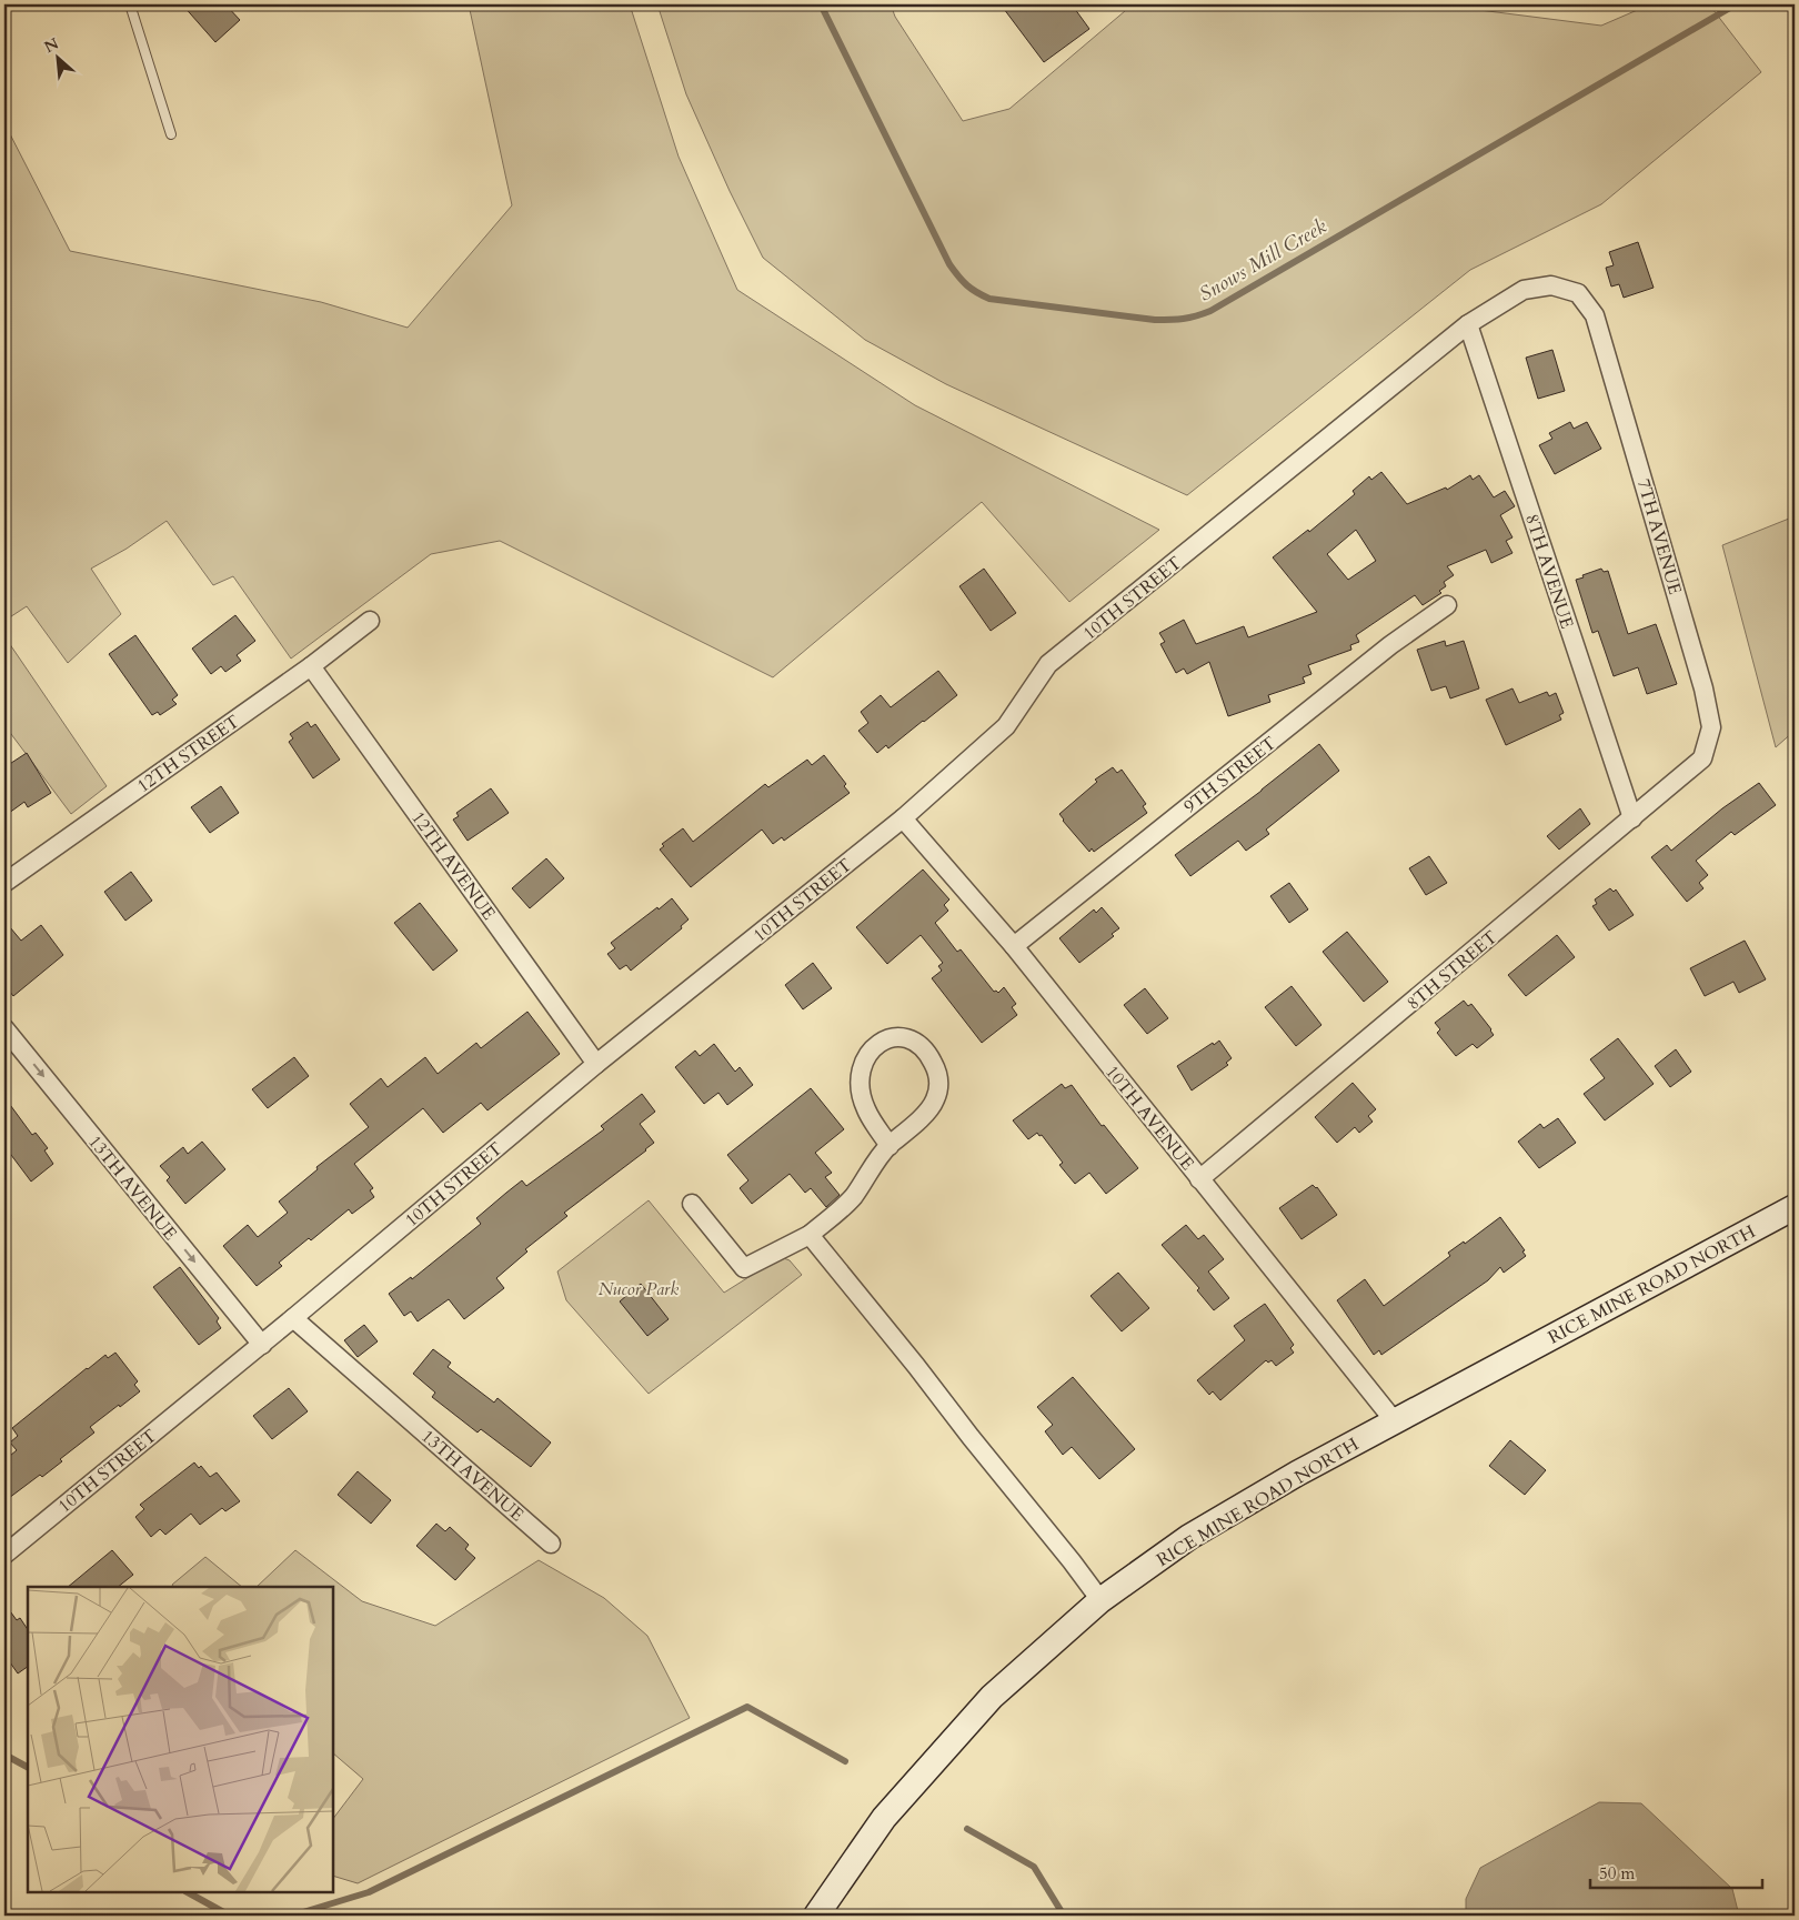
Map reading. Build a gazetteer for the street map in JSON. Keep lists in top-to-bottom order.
{
  "streets": {
    "main road": ["RICE MINE ROAD NORTH"],
    "street": [
      "7TH AVENUE",
      "8TH AVENUE",
      "10TH STREET",
      "12TH STREET",
      "9TH STREET",
      "12TH AVENUE",
      "8TH STREET",
      "10TH AVENUE",
      "13TH AVENUE"
    ]
  },
  "crossings": [
    ["7TH AVENUE", "10TH STREET"],
    ["7TH AVENUE", "8TH STREET"],
    ["8TH AVENUE", "10TH STREET"],
    ["8TH AVENUE", "8TH STREET"],
    ["10TH STREET", "12TH AVENUE"],
    ["10TH STREET", "10TH AVENUE"],
    ["10TH STREET", "13TH AVENUE"],
    ["12TH STREET", "12TH AVENUE"],
    ["9TH STREET", "10TH AVENUE"],
    ["8TH STREET", "10TH AVENUE"],
    ["10TH AVENUE", "RICE MINE ROAD NORTH"]
  ],
  "one_way": ["13TH AVENUE"],
  "water": ["Snows Mill Creek"],
  "parks": ["Nucor Park"],
  "scale_bar": "50 m",
  "north": "top left"
}
